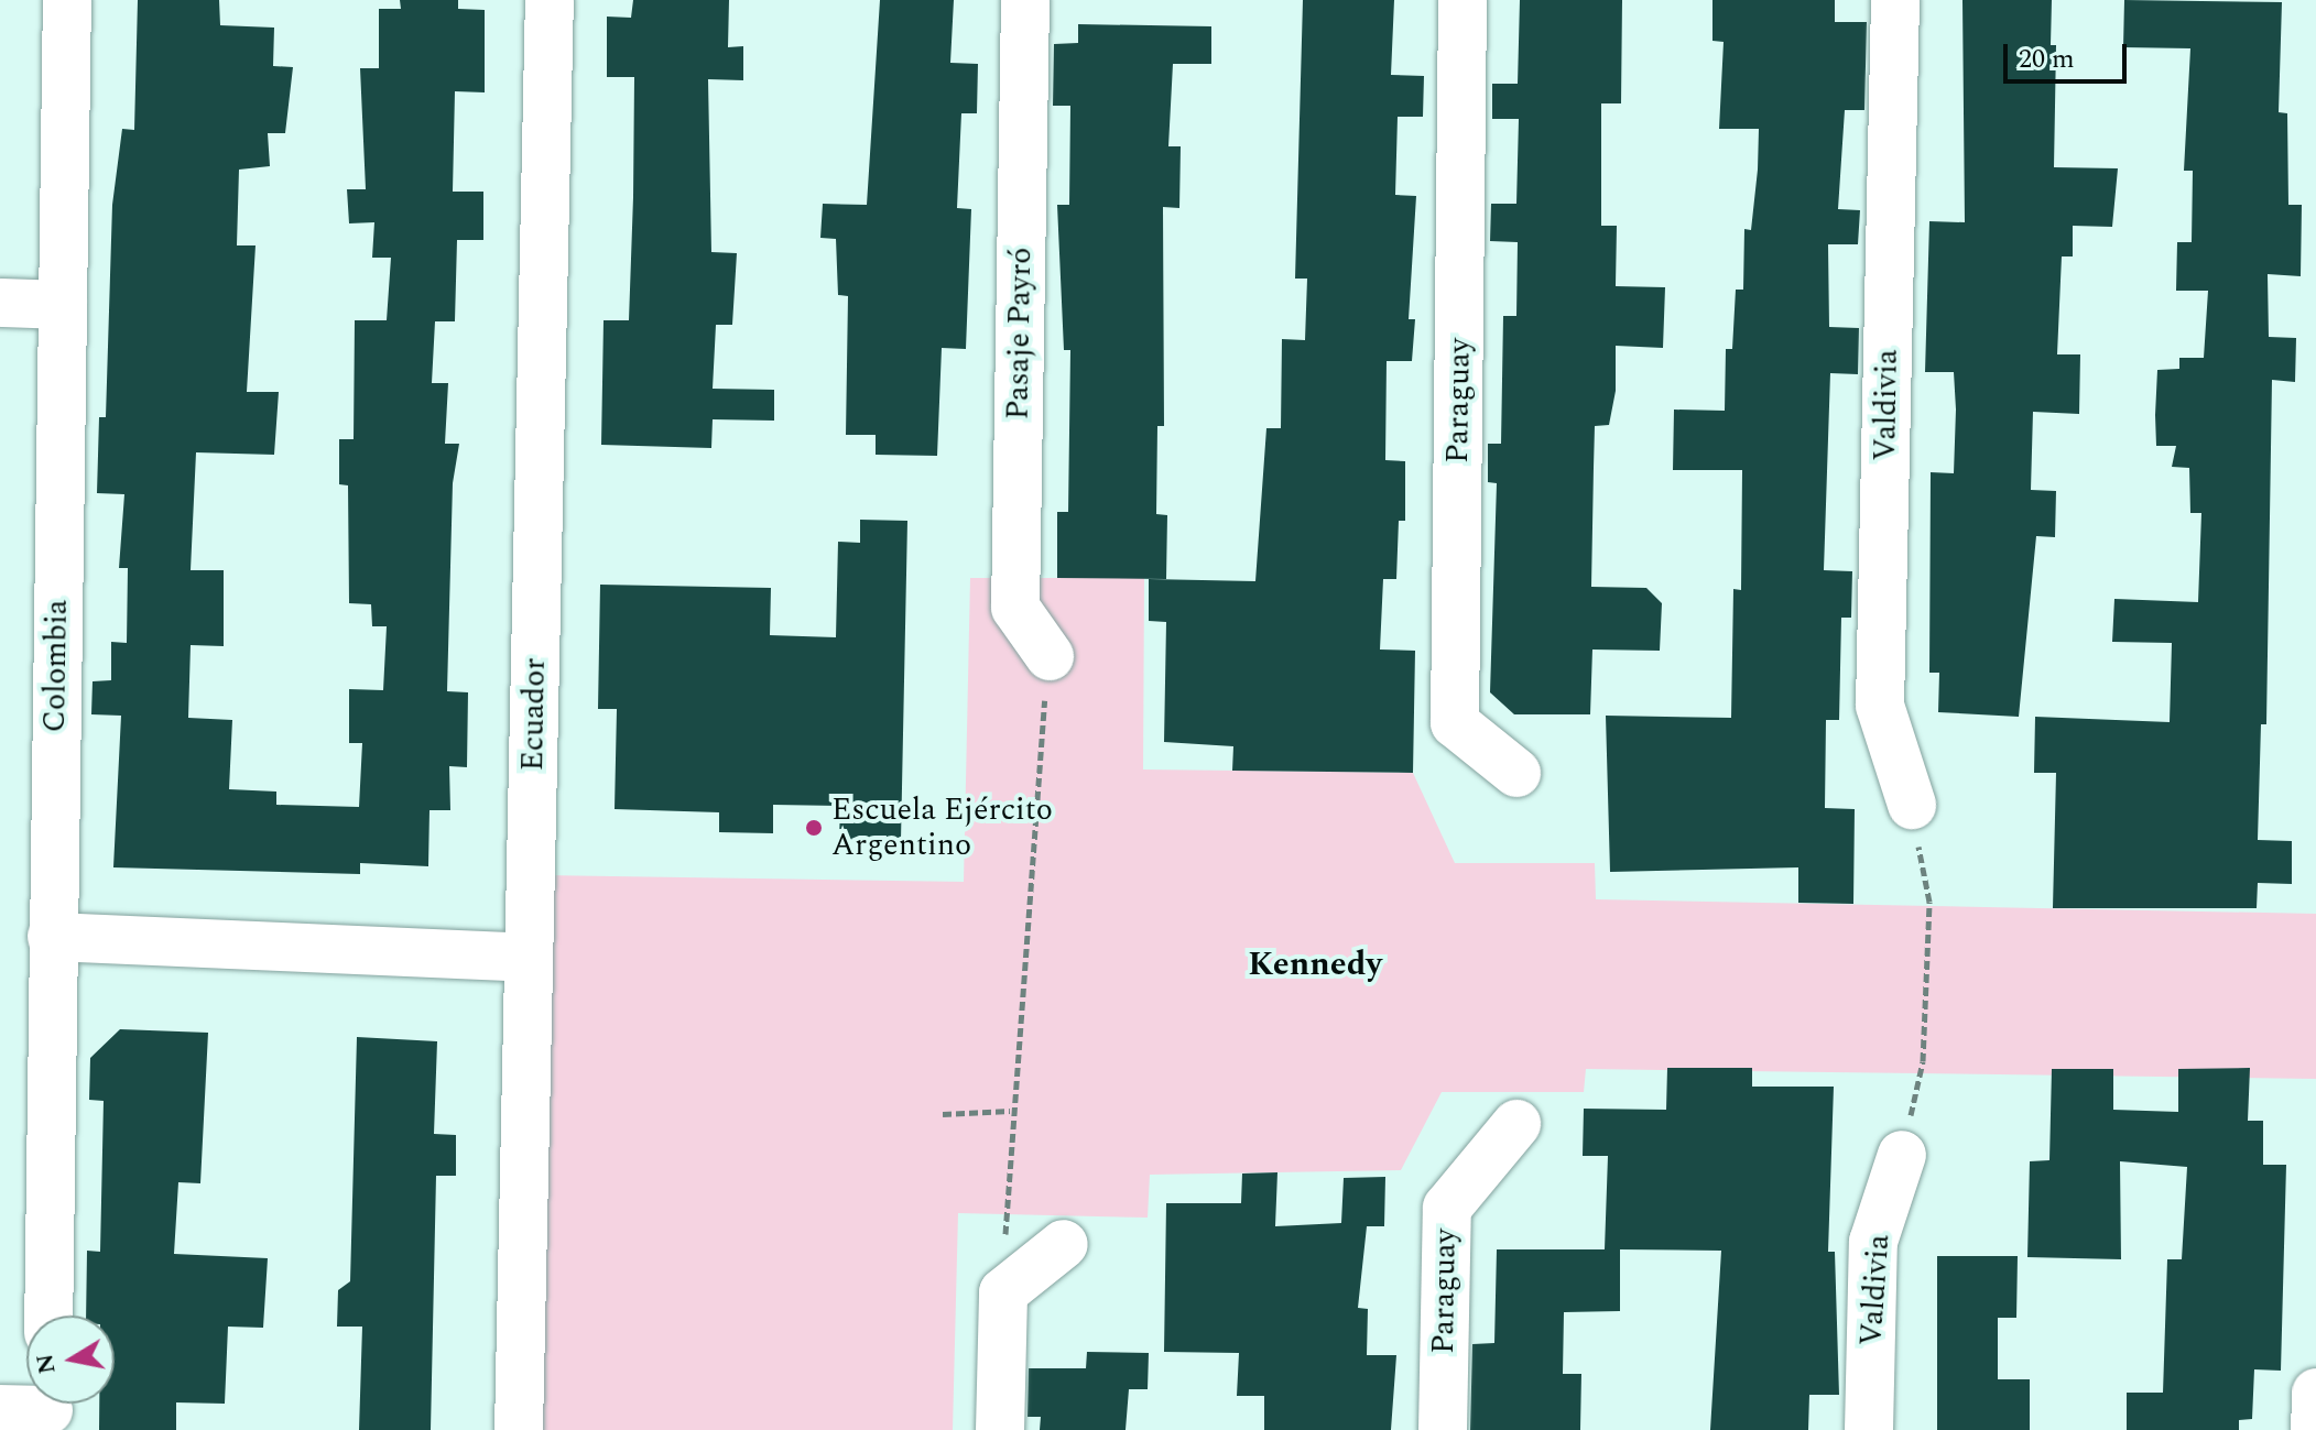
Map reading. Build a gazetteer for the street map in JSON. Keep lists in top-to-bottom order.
{
  "streets": {
    "street": [
      "Pasaje Payró",
      "Paraguay",
      "Valdivia",
      "Colombia",
      "Ecuador"
    ]
  },
  "districts": ["Kennedy"],
  "places": ["Escuela Ejército Argentino"],
  "scale_bar": "20 m",
  "north": "left"
}
